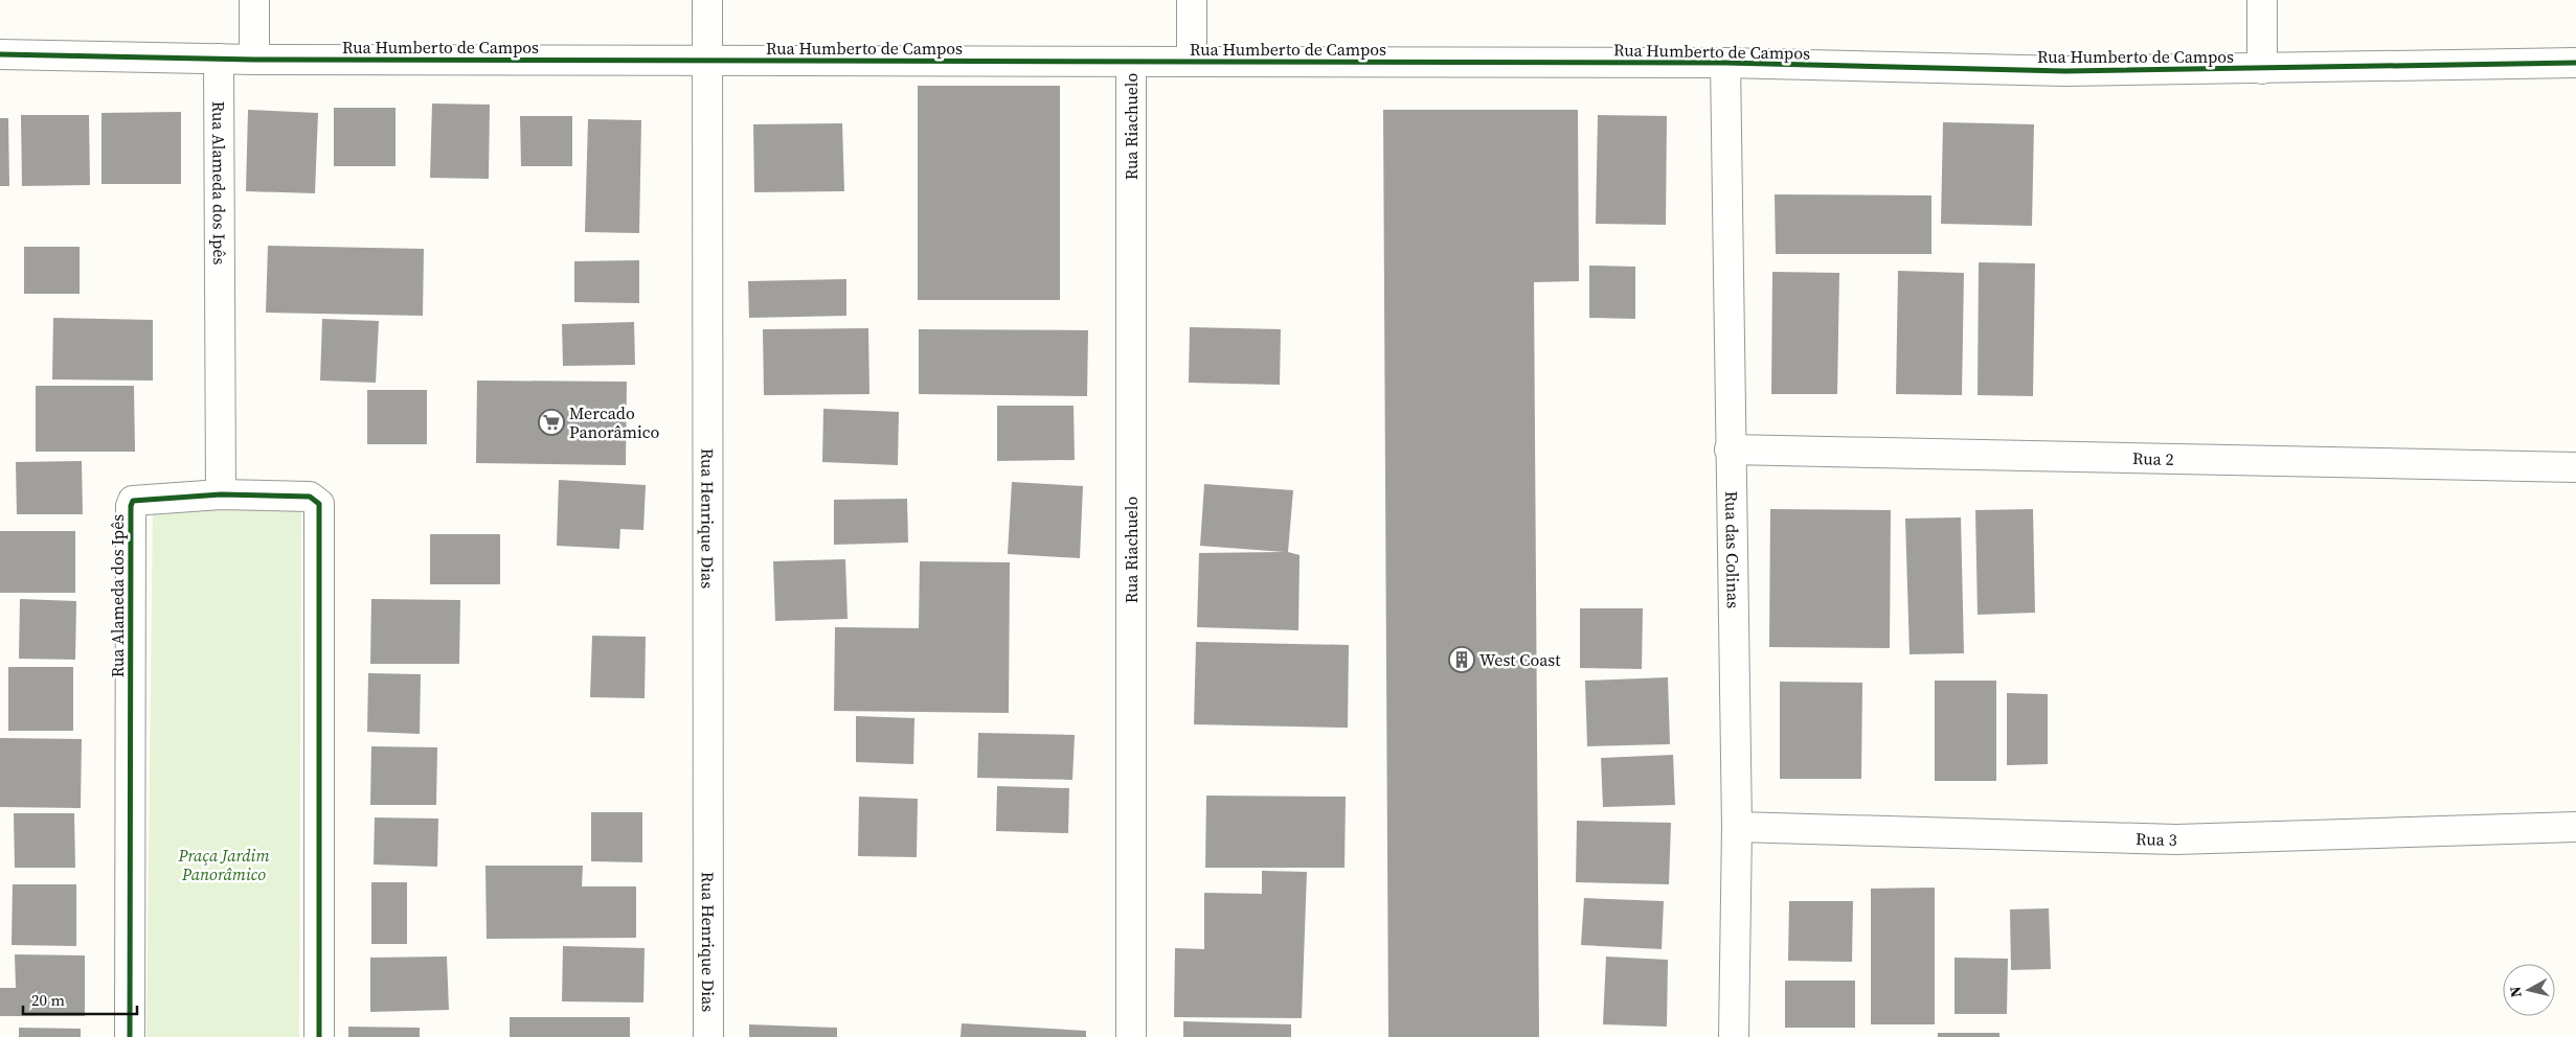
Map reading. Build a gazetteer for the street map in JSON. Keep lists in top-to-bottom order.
{
  "streets": {
    "street": [
      "Rua Humberto de Campos",
      "Rua Riachuelo",
      "Rua Alameda dos Ipês",
      "Rua 2",
      "Rua Henrique Dias",
      "Rua das Colinas",
      "Rua 3"
    ]
  },
  "crossings": [
    ["Rua Humberto de Campos", "Rua Riachuelo"],
    ["Rua Humberto de Campos", "Rua Alameda dos Ipês"],
    ["Rua Humberto de Campos", "Rua Henrique Dias"],
    ["Rua Humberto de Campos", "Rua das Colinas"],
    ["Rua 2", "Rua das Colinas"],
    ["Rua das Colinas", "Rua 3"]
  ],
  "parks": ["Praça Jardim Panorâmico"],
  "places": {
    "supermarket": ["Mercado Panorâmico"],
    "building": ["West Coast"]
  },
  "scale_bar": "20 m",
  "north": "left"
}
